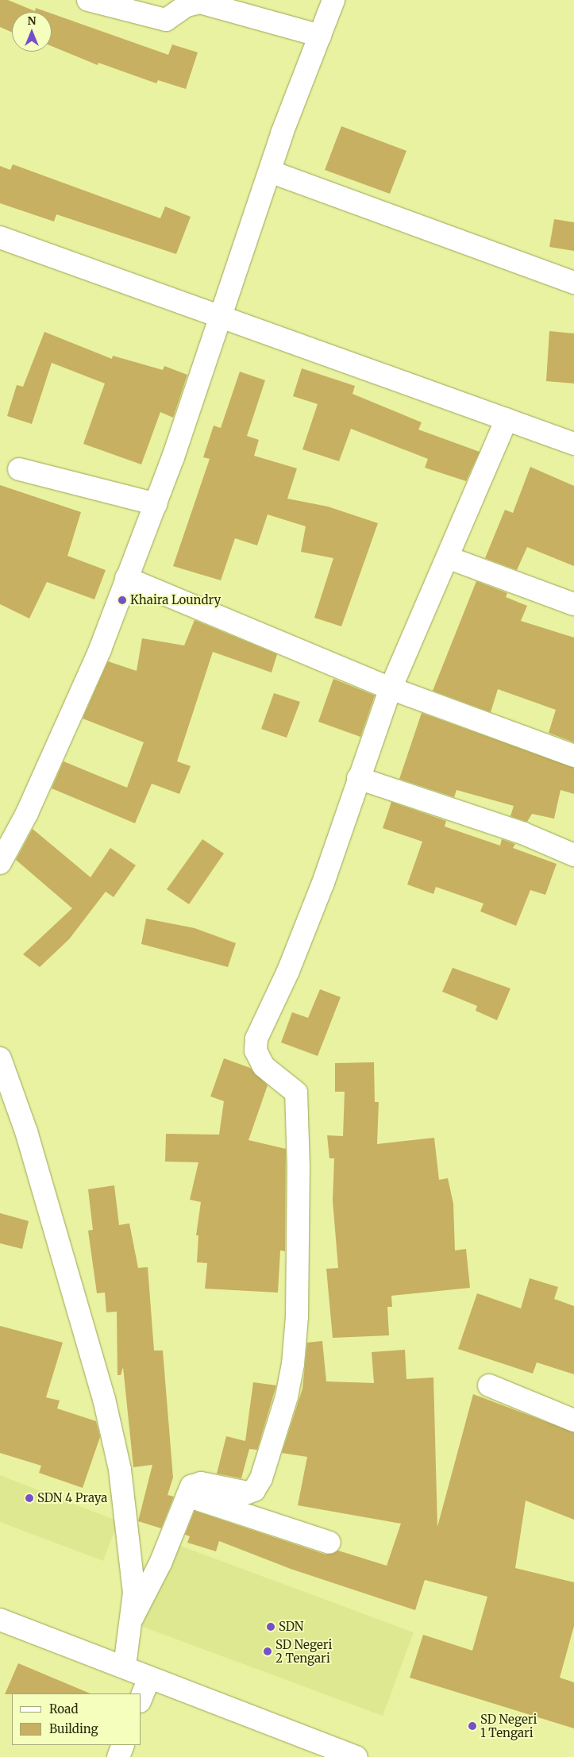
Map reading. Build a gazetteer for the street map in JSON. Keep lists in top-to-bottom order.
{
  "places": [
    "Khaira Loundry",
    "SDN 4 Praya",
    "SDN",
    "SD Negeri 2 Tengari",
    "SD Negeri 1 Tengari"
  ],
  "legend": ["Road", "Building"],
  "north": "top"
}
